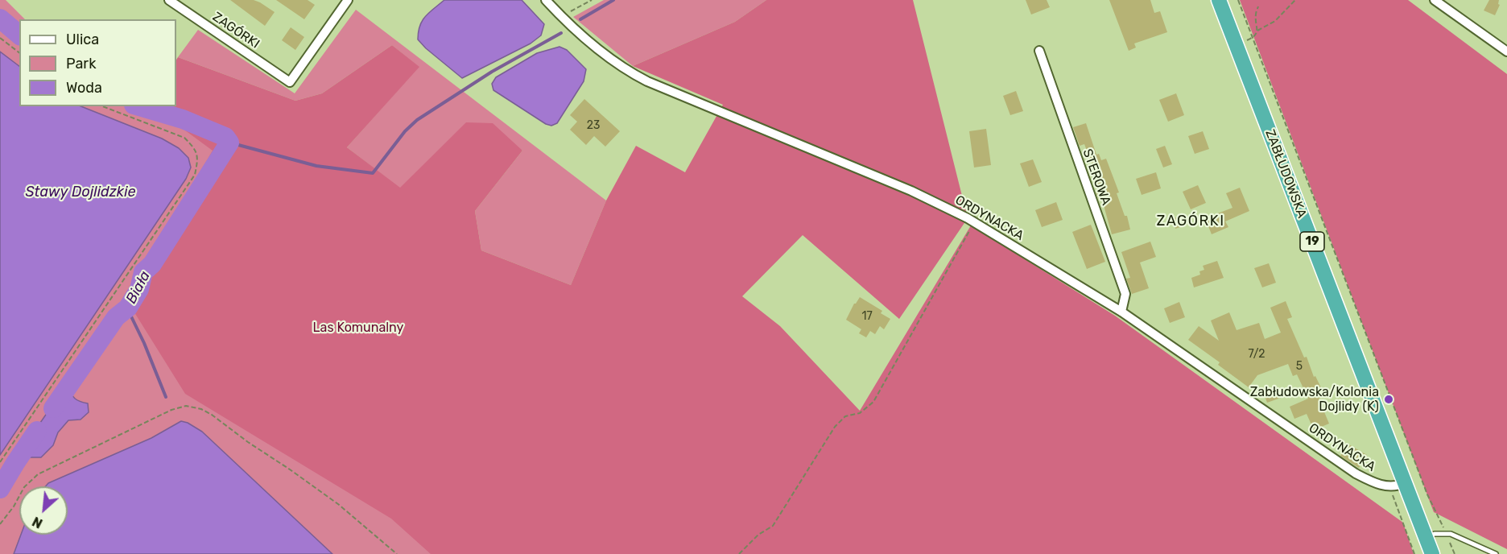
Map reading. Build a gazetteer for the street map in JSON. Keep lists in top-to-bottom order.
{
  "streets": {
    "highway": ["ZABŁUDOWSKA", "19"],
    "street": ["ZAGÓRKI", "STEROWA", "ORDYNACKA"]
  },
  "crossings": [
    ["ZABŁUDOWSKA", "ORDYNACKA"],
    ["ZABŁUDOWSKA", "19"],
    ["STEROWA", "ORDYNACKA"],
    ["ORDYNACKA", "19"]
  ],
  "districts": ["ZAGÓRKI"],
  "water": ["Stawy Dojlidzkie", "Biała"],
  "parks": ["Las Komunalny"],
  "places": ["Zabłudowska/Kolonia Dojlidy (K)"],
  "house_numbers": [
    "23",
    "17",
    "7/2",
    "5"
  ],
  "legend": ["Ulica", "Park", "Woda"],
  "north": "bottom left"
}
